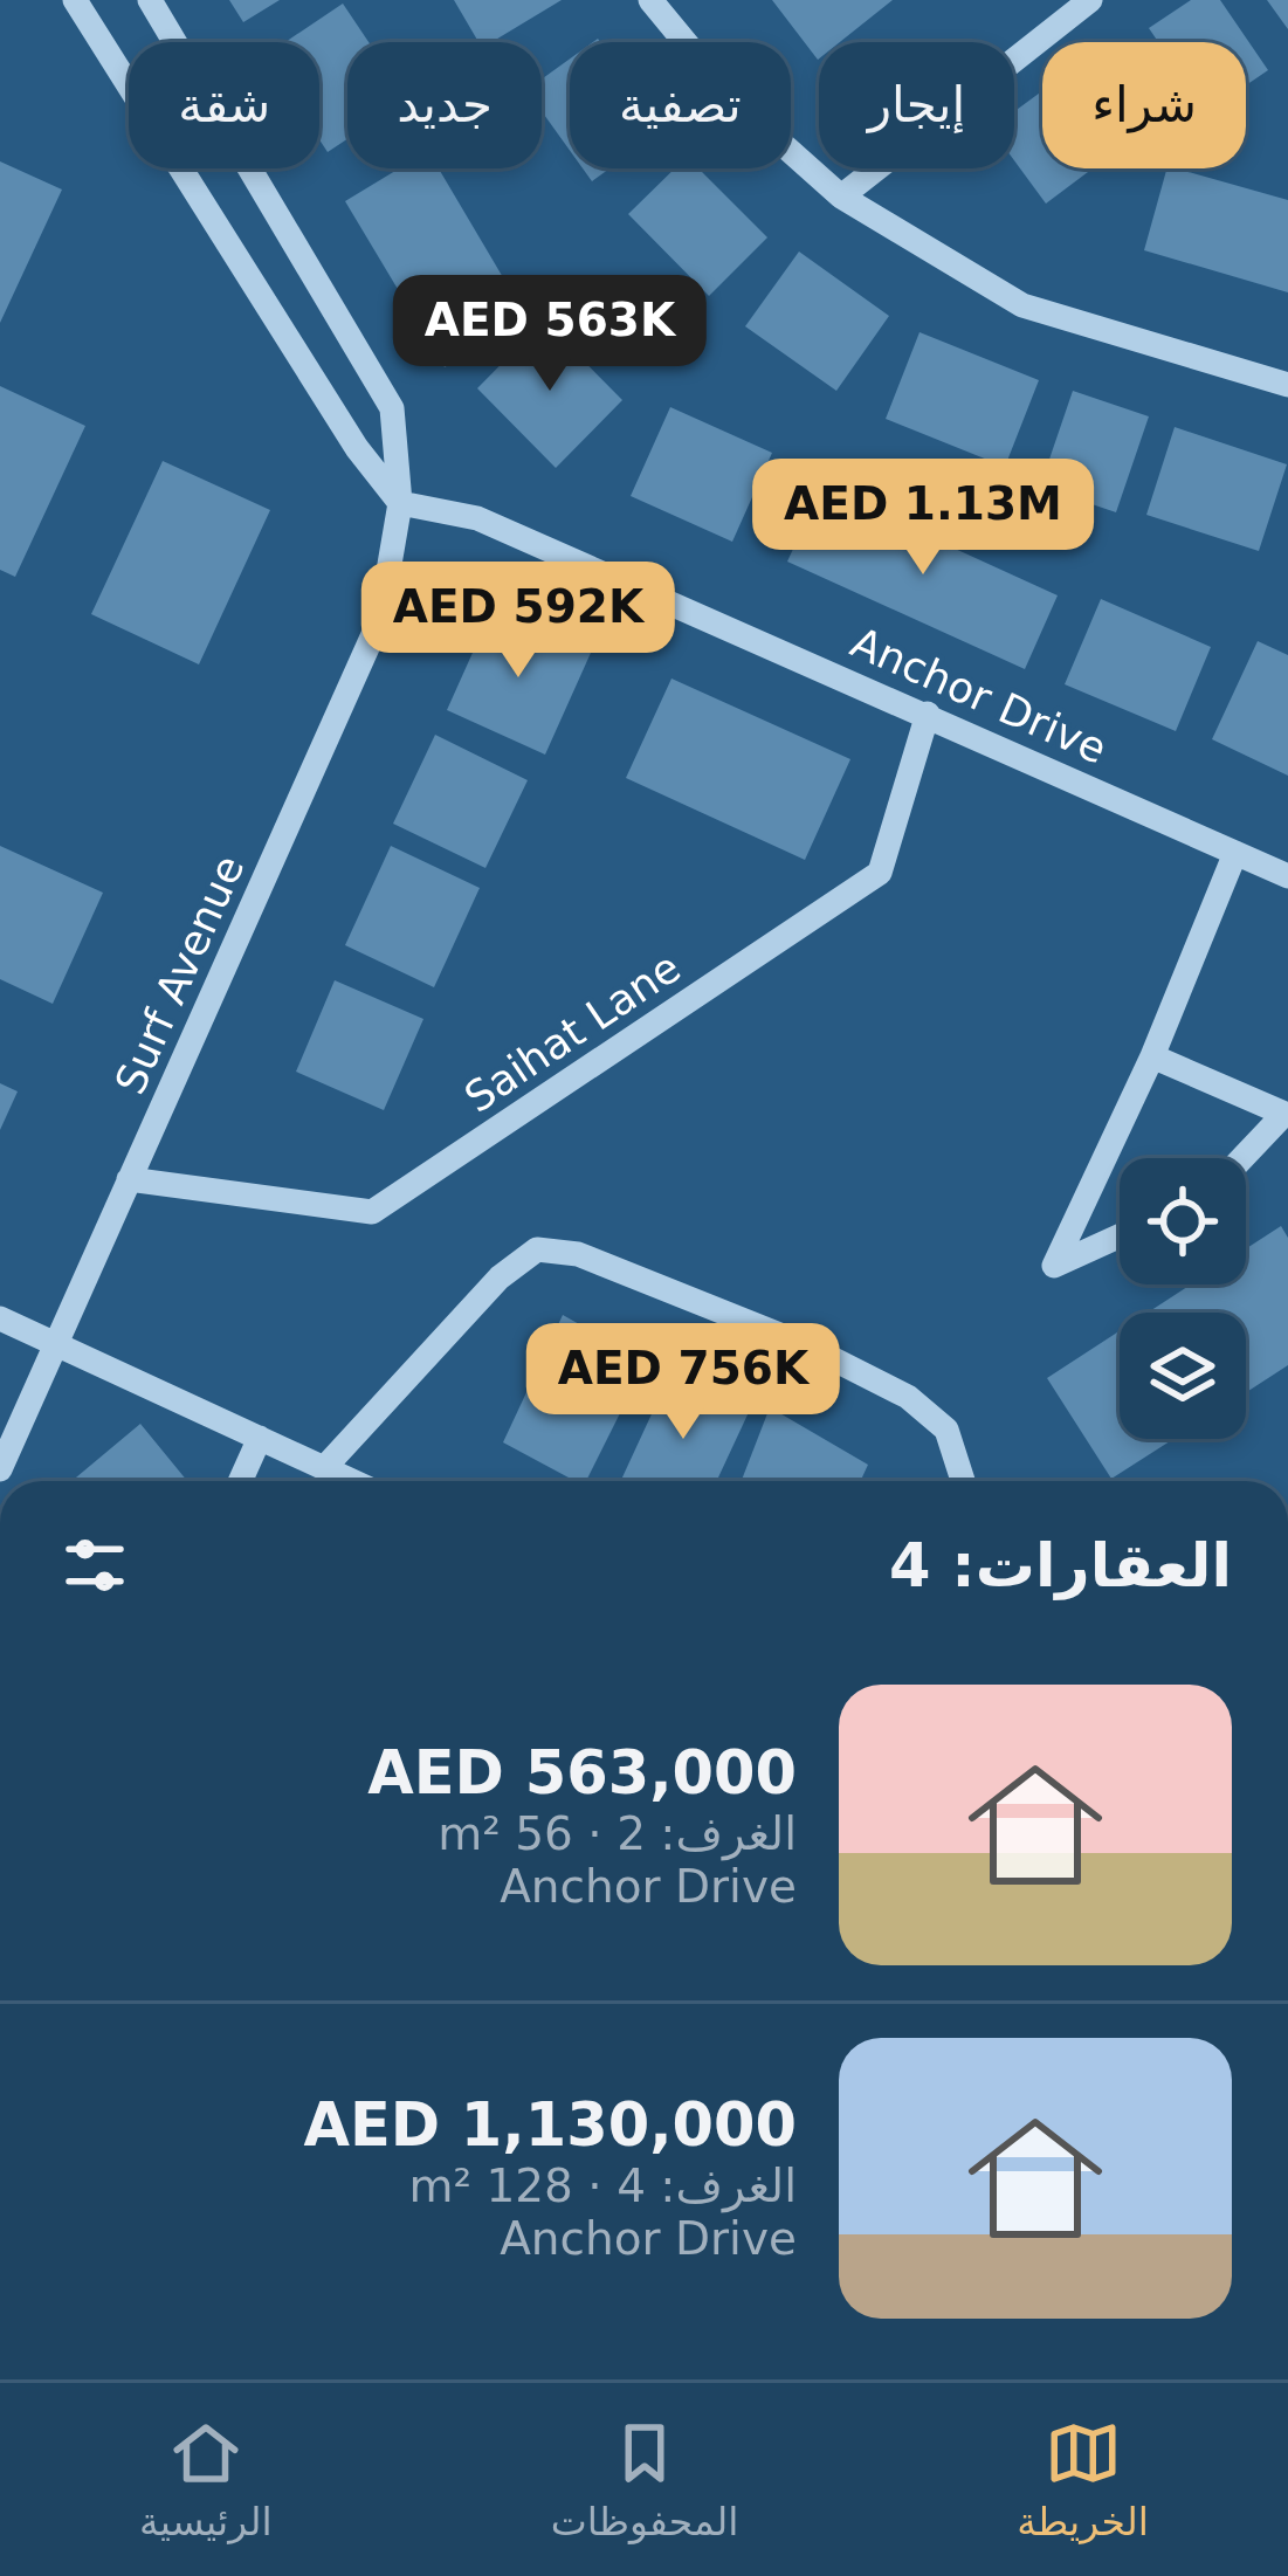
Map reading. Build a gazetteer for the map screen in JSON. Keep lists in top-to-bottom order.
{
  "streets": {
    "street": ["Anchor Drive", "Surf Avenue", "Saihat Lane"]
  },
  "crossings": [
    ["Anchor Drive", "Surf Avenue"],
    ["Anchor Drive", "Saihat Lane"],
    ["Surf Avenue", "Saihat Lane"]
  ],
  "page": {
    "chip": [
      "شراء",
      "إيجار",
      "تصفية",
      "جديد",
      "شقة"
    ],
    "price": [
      "AED 563K",
      "AED 1.13M",
      "AED 592K",
      "AED 756K"
    ],
    "heading": "العقارات: 4",
    "list": [
      {
        "name": "AED 563,000",
        "note": "الغرف: 2 · 56 m² · Anchor Drive"
      },
      {
        "name": "AED 1,130,000",
        "note": "الغرف: 4 · 128 m² · Anchor Drive"
      }
    ],
    "tabs": ["الخريطة", "المحفوظات", "الرئيسية"]
  }
}
